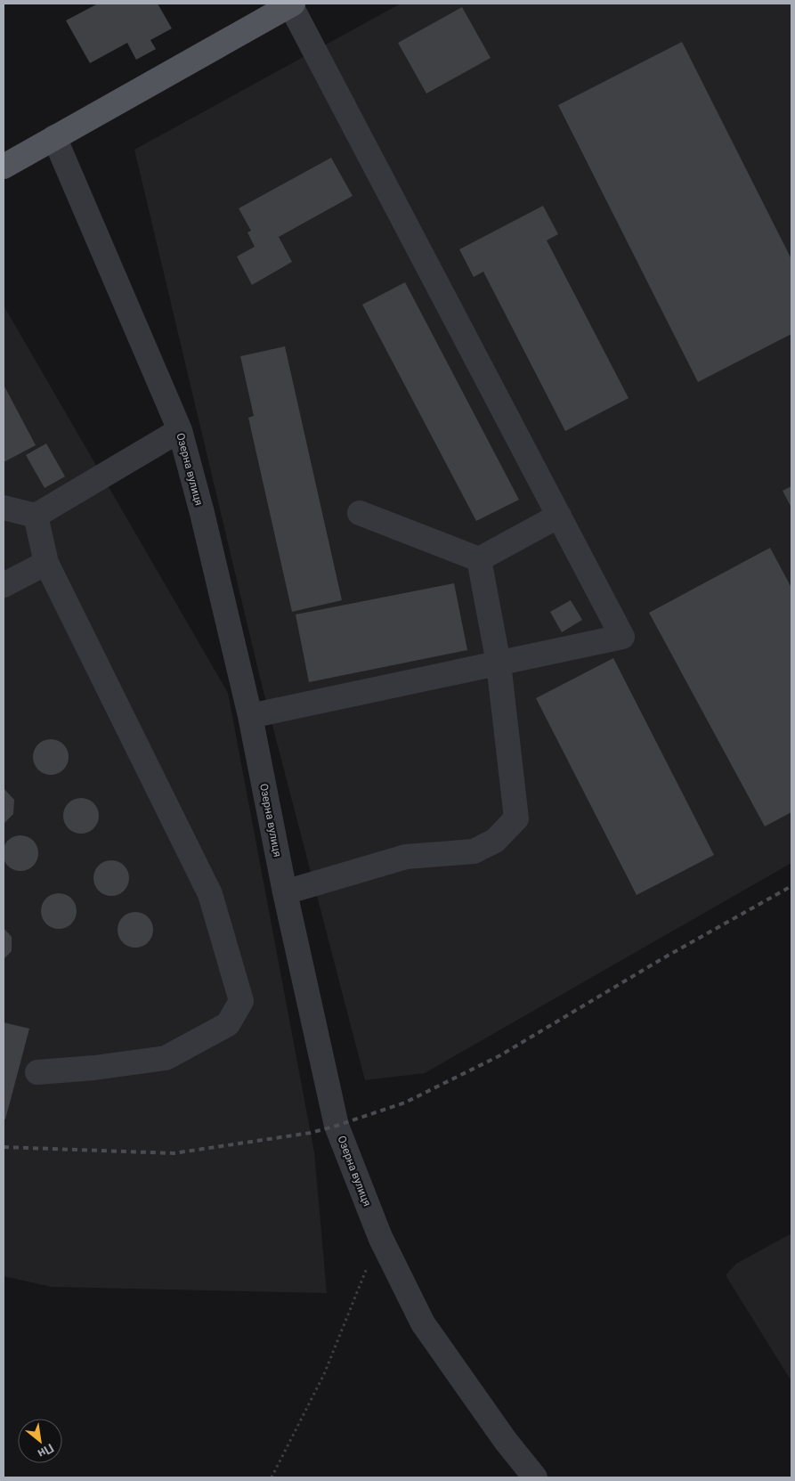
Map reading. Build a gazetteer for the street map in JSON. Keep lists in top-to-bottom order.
{
  "streets": {
    "street": ["Озерна вулиця"]
  },
  "north": "bottom right"
}
